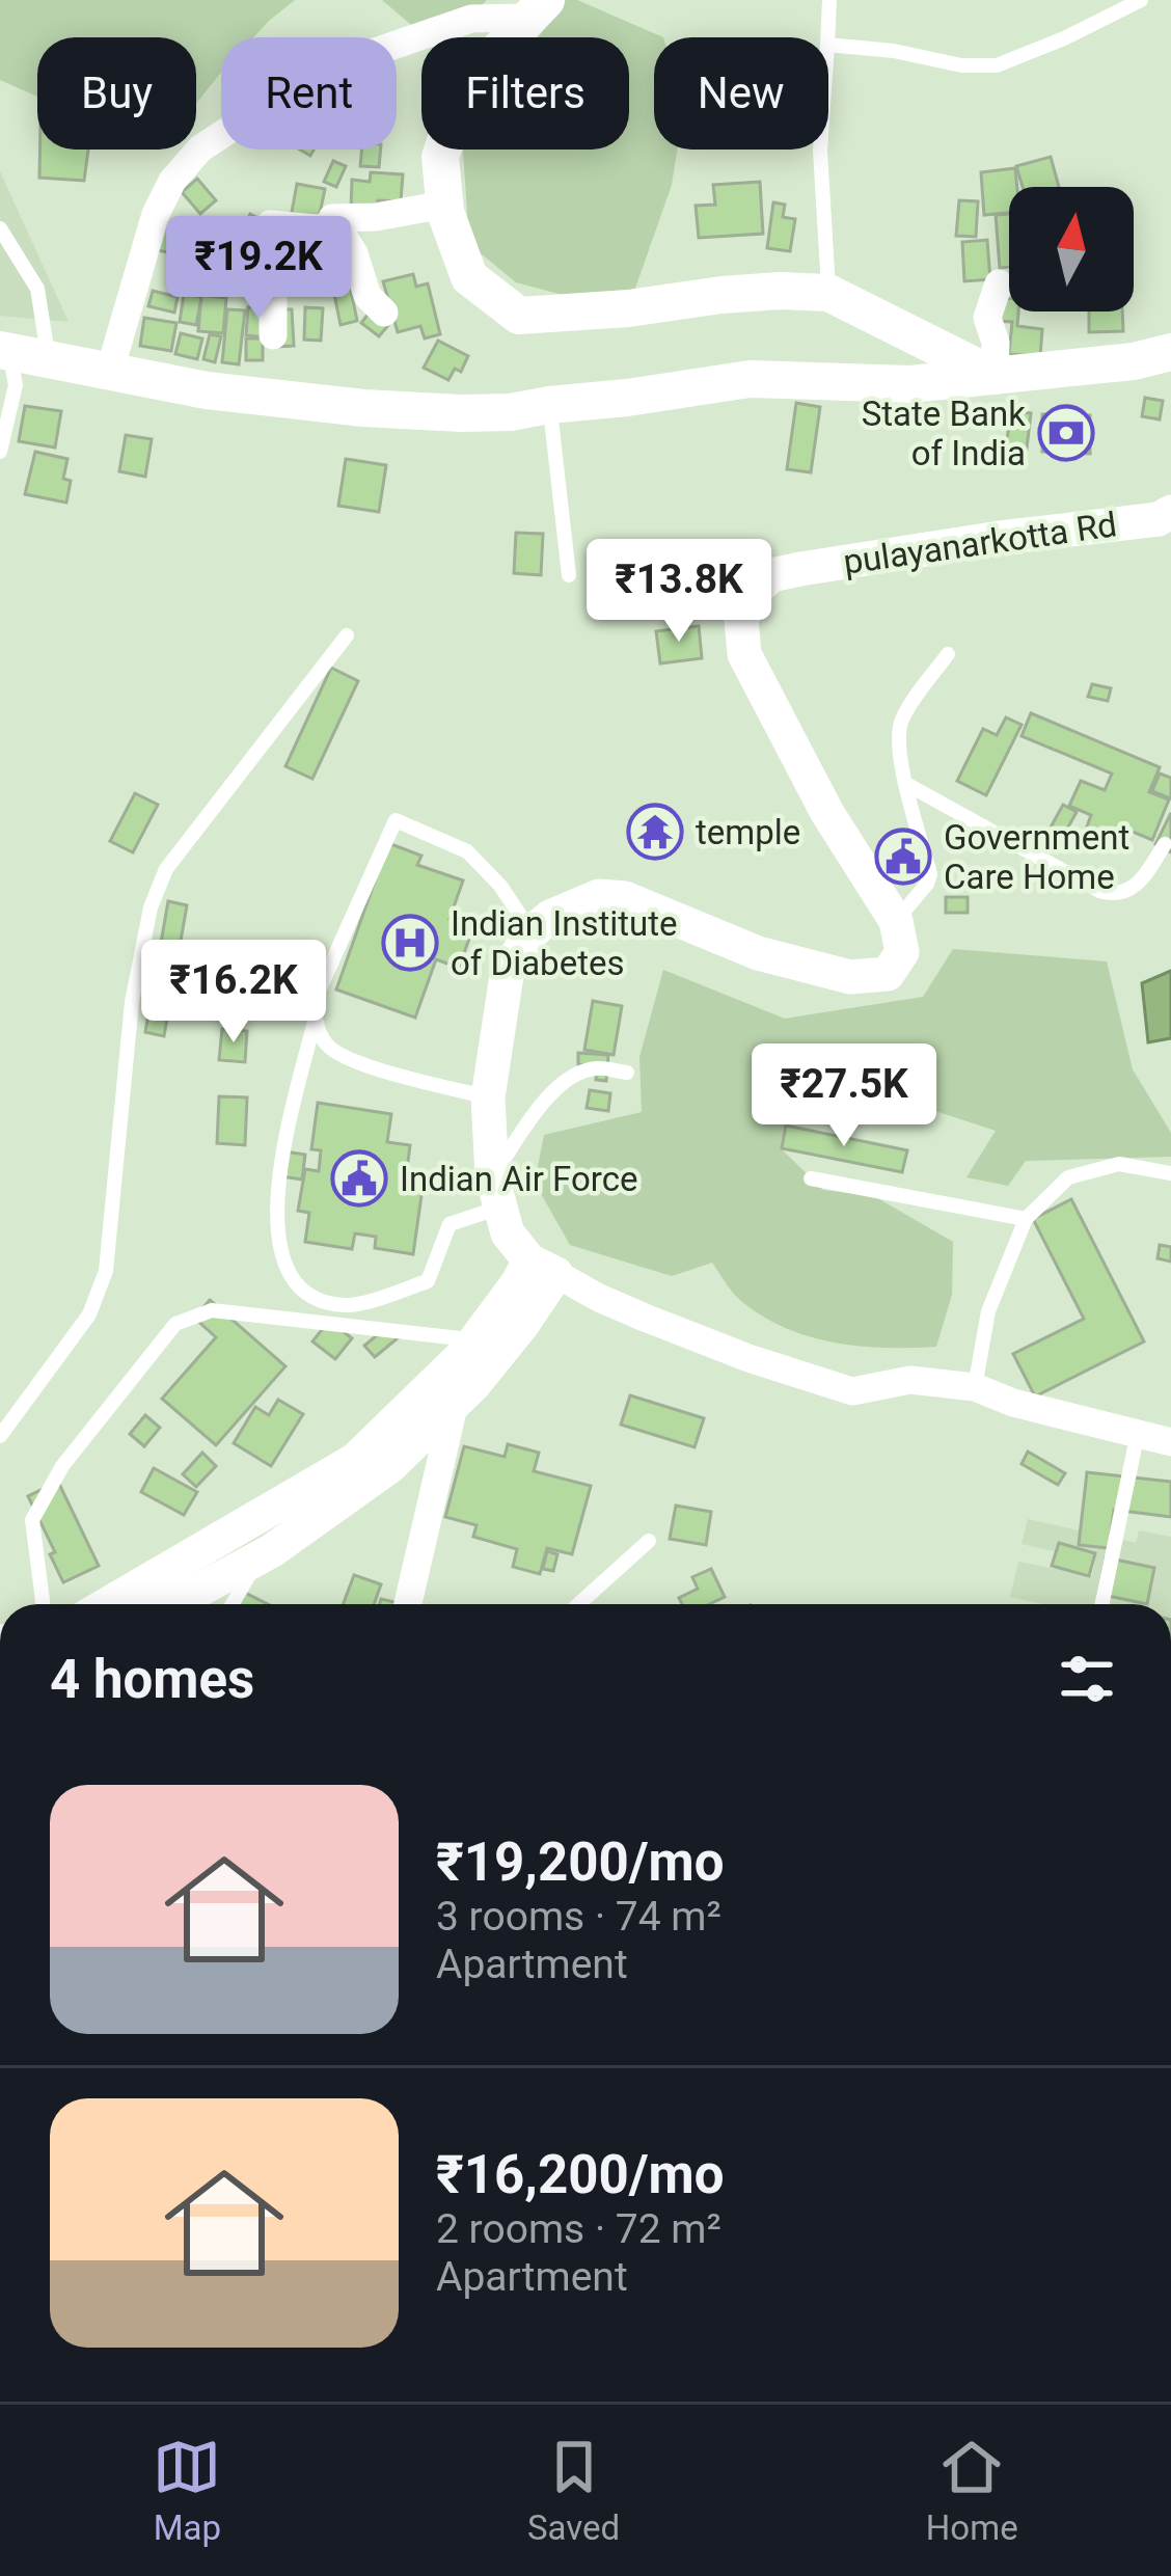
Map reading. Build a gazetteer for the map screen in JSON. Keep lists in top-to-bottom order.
{
  "streets": {
    "street": ["pulayanarkotta Rd"]
  },
  "places": {
    "bank": ["State Bank of India"],
    "temple": ["temple"],
    "public building": ["Government Care Home", "Indian Air Force"],
    "hospital": ["Indian Institute of Diabetes"]
  },
  "north": "top",
  "page": {
    "chip": [
      "Buy",
      "Rent",
      "Filters",
      "New"
    ],
    "price": [
      "₹19.2K",
      "₹13.8K",
      "₹16.2K",
      "₹27.5K"
    ],
    "heading": "4 homes",
    "list": [
      {
        "name": "₹19,200/mo",
        "note": "3 rooms · 74 m² · Apartment"
      },
      {
        "name": "₹16,200/mo",
        "note": "2 rooms · 72 m² · Apartment"
      }
    ],
    "tabs": ["Map", "Saved", "Home"]
  }
}
